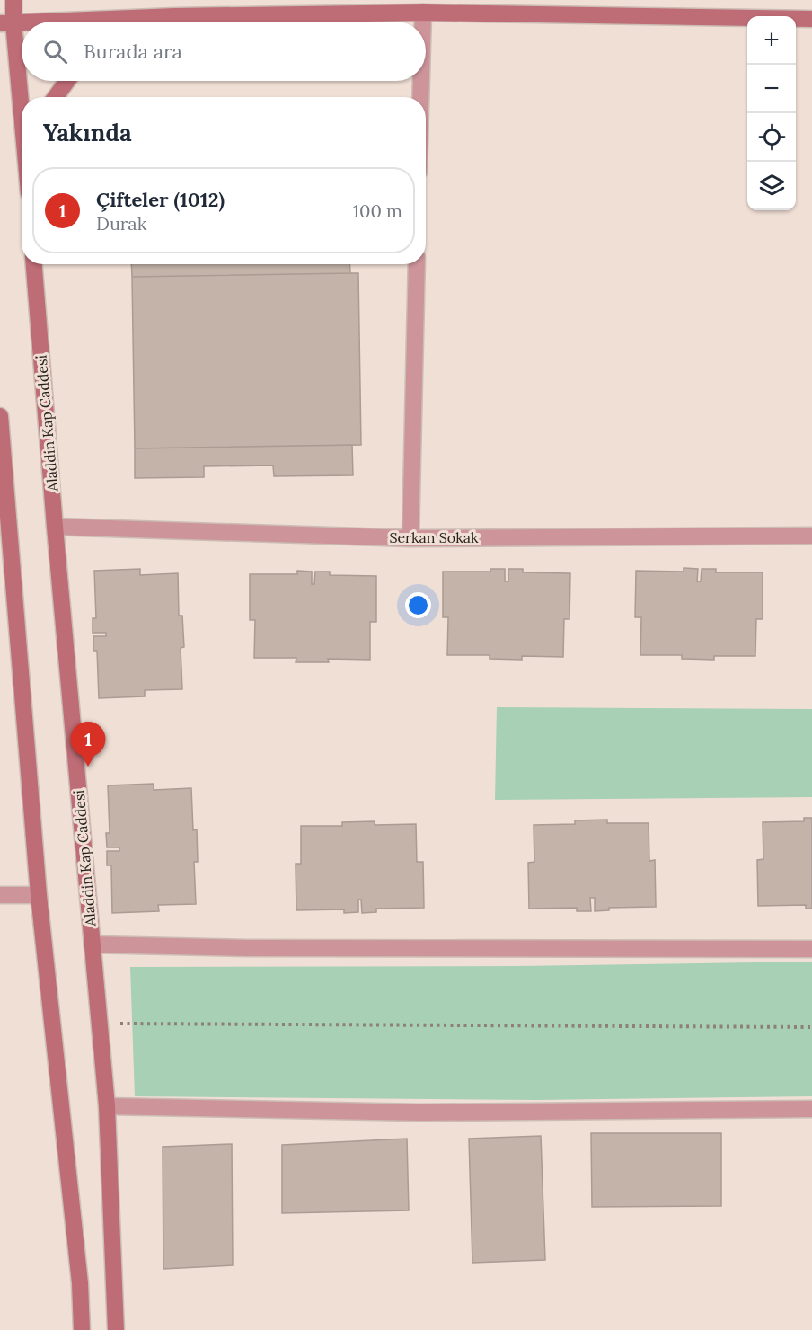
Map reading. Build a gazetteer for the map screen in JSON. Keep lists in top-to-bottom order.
{
  "streets": {
    "street": ["Aladdin Kap Caddesi", "Serkan Sokak"]
  },
  "crossings": [
    ["Aladdin Kap Caddesi", "Serkan Sokak"]
  ],
  "page": {
    "map_buttons": ["+", "−"],
    "search": "Burada ara",
    "heading": "Yakında",
    "list": [
      {
        "mark": "1",
        "name": "Çifteler (1012)",
        "note": "Durak",
        "value": "100 m"
      }
    ],
    "pins": "1"
  }
}
